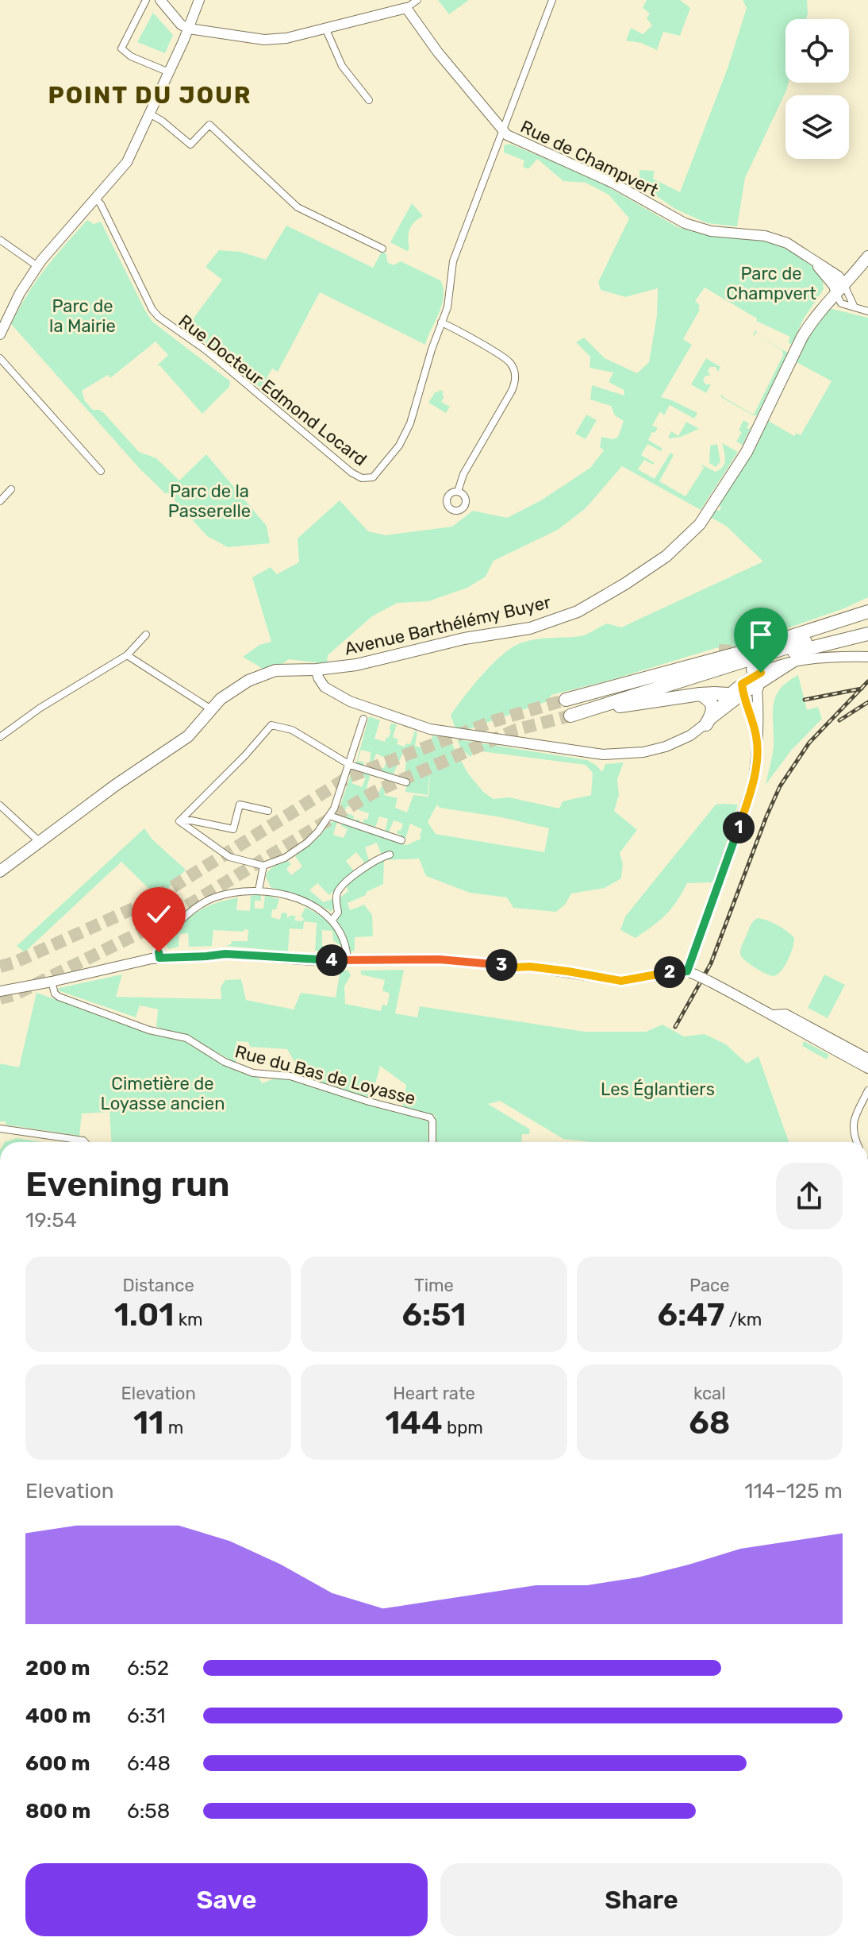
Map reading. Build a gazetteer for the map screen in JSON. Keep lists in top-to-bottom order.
{
  "streets": {
    "main road": ["Rue de Champvert", "Avenue Barthélémy Buyer"],
    "street": ["Rue Docteur Edmond Locard", "Rue du Bas de Loyasse"]
  },
  "crossings": [
    ["Rue de Champvert", "Rue Docteur Edmond Locard"],
    ["Rue de Champvert", "Avenue Barthélémy Buyer"]
  ],
  "districts": ["POINT DU JOUR"],
  "parks": [
    "Parc de Champvert",
    "Parc de la Mairie",
    "Parc de la Passerelle",
    "Cimetière de Loyasse ancien",
    "Les Églantiers"
  ],
  "page": {
    "pins": [
      "1",
      "4",
      "3",
      "2"
    ],
    "heading": ["Evening run", "19:54"],
    "stats": [
      ["Distance", "1.01 km"],
      ["Time", "6:51"],
      ["Pace", "6:47 /km"],
      ["Elevation", "11 m"],
      ["Heart rate", "144 bpm"],
      ["kcal", "68"]
    ],
    "chart": ["Elevation", "114–125 m"],
    "list": [
      {
        "name": "200 m",
        "note": "6:52"
      },
      {
        "name": "400 m",
        "note": "6:31"
      },
      {
        "name": "600 m",
        "note": "6:48"
      },
      {
        "name": "800 m",
        "note": "6:58"
      }
    ],
    "buttons": ["Save", "Share"]
  }
}
